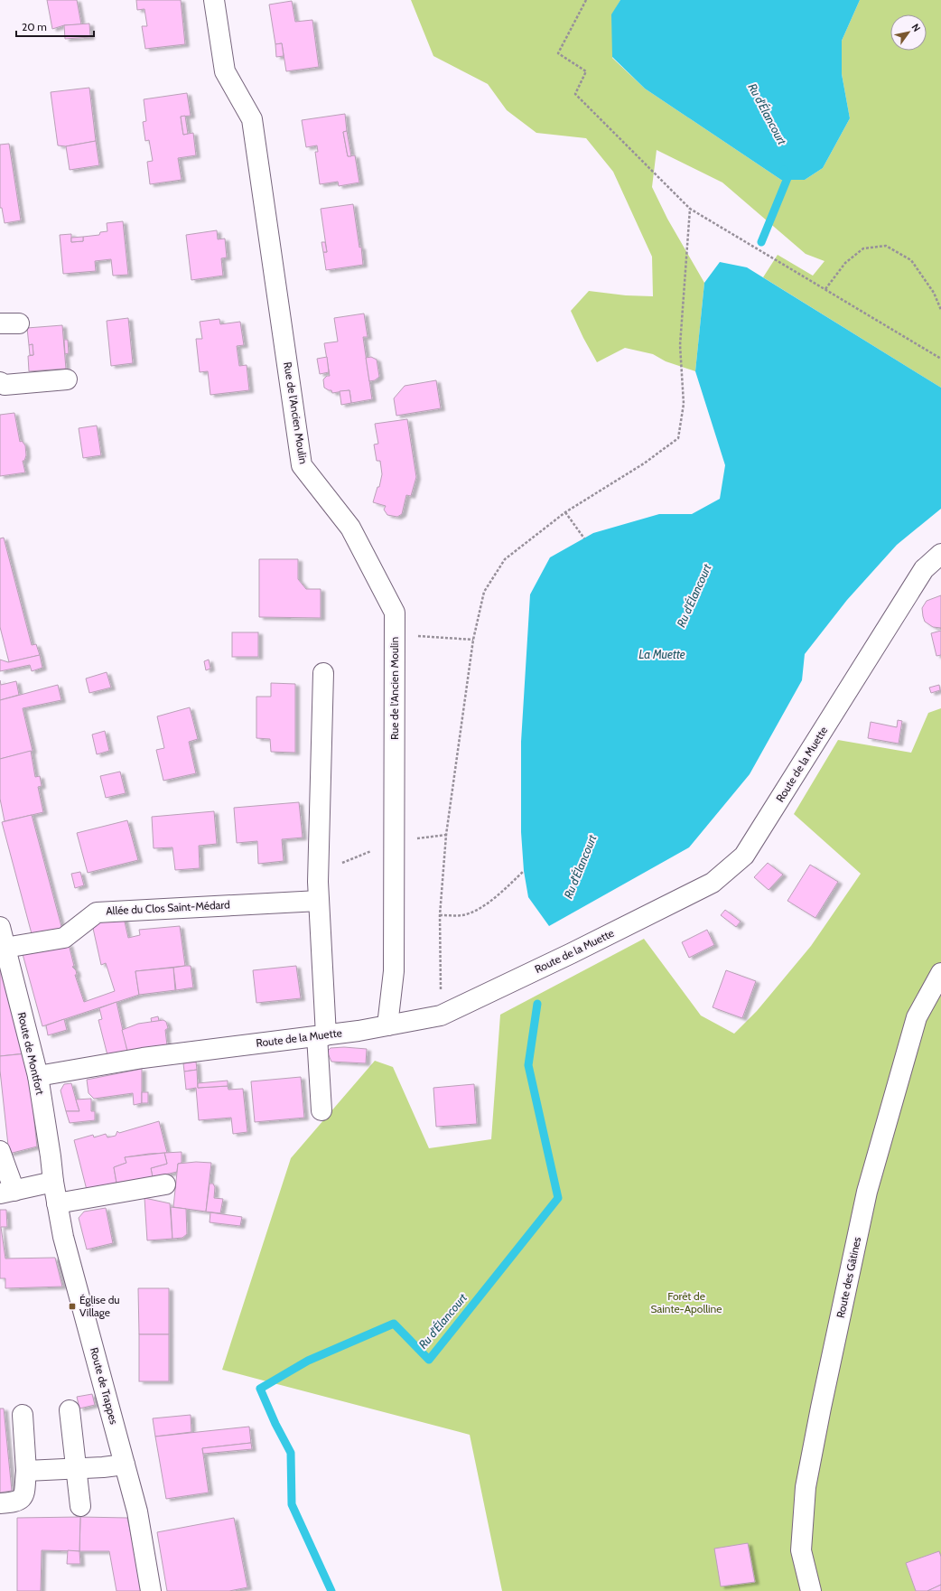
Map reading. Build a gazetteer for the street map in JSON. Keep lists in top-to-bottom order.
{
  "streets": {
    "street": [
      "Rue de l'Ancien Moulin",
      "Route de la Muette",
      "Allée du Clos Saint-Médard",
      "Route de Montfort",
      "Route des Gâtines",
      "Route de Trappes"
    ]
  },
  "crossings": [
    ["Rue de l'Ancien Moulin", "Route de la Muette"],
    ["Route de la Muette", "Route de Montfort"],
    ["Allée du Clos Saint-Médard", "Route de Montfort"],
    ["Route de Montfort", "Route de Trappes"]
  ],
  "water": ["Ru d'Élancourt", "La Muette"],
  "parks": ["Forêt de Sainte-Apolline"],
  "places": {
    "transit": ["Église du Village"]
  },
  "scale_bar": "20 m",
  "north": "top right"
}
